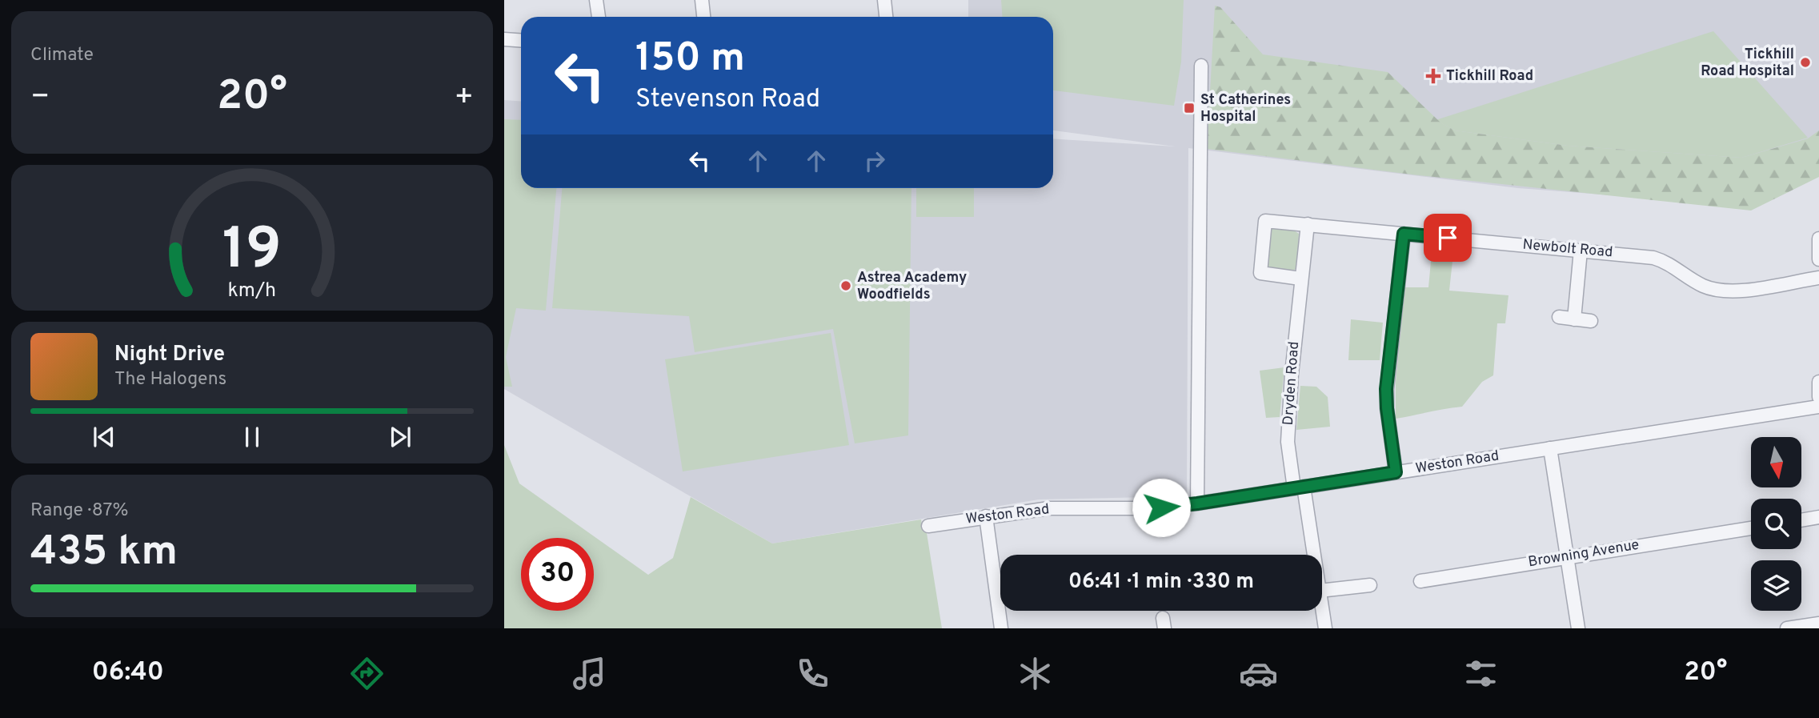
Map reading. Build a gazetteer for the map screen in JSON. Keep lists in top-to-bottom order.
{
  "streets": {
    "street": [
      "Newbolt Road",
      "Dryden Road",
      "Weston Road",
      "Browning Avenue"
    ]
  },
  "crossings": [
    ["Newbolt Road", "Dryden Road"],
    ["Dryden Road", "Weston Road"]
  ],
  "places": {
    "other": ["Tickhill Road Hospital", "Astrea Academy Woodfields"],
    "health": ["Tickhill Road"],
    "transit": ["St Catherines Hospital"]
  },
  "north": "bottom",
  "page": {
    "tile": [
      "Climate",
      ["Range · 87%", "435 km"]
    ],
    "turn": ["150 m", "Stevenson Road"],
    "heat": ["−", "20°", "+"],
    "song": ["Night Drive", "The Halogens"],
    "limit": "30",
    "trip": "06:41 · 1 min · 330 m",
    "tabs": ["06:40", "20°"],
    "gauge": ["19", "km/h"]
  }
}
